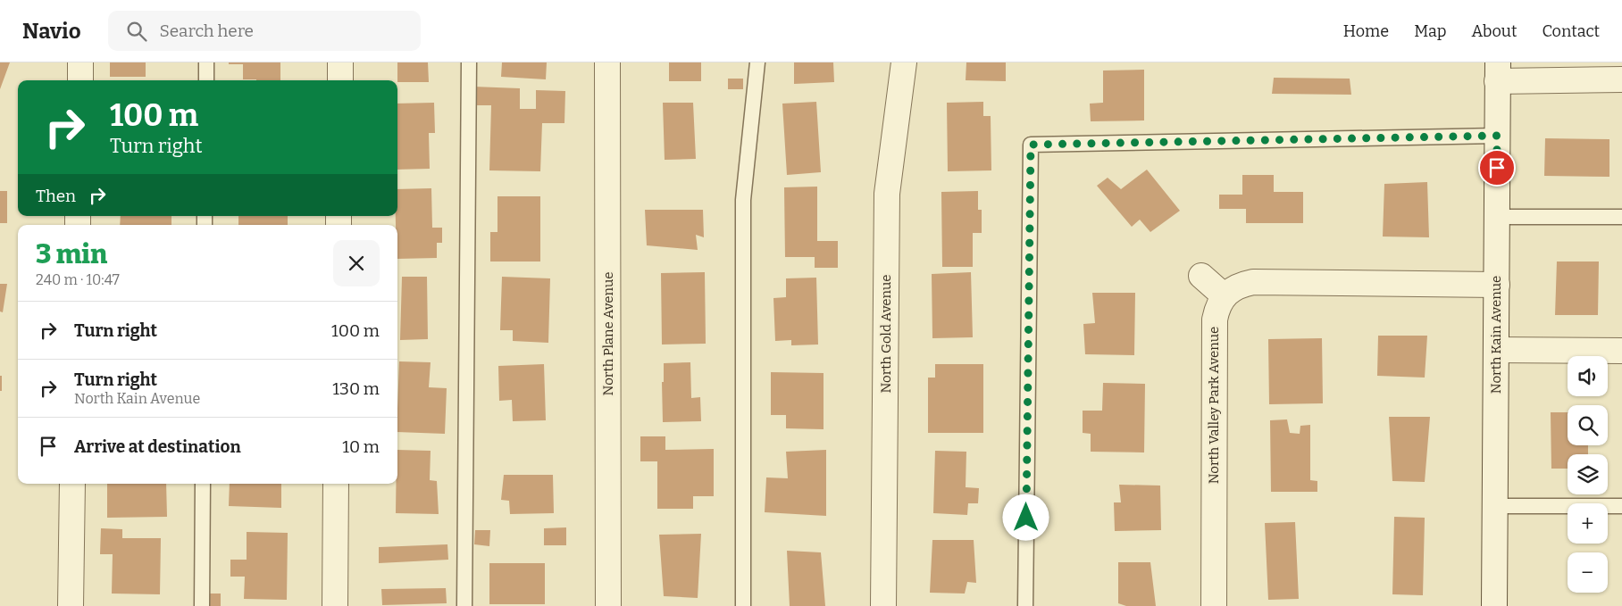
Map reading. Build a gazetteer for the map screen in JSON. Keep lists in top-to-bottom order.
{
  "streets": {
    "street": [
      "North Plane Avenue",
      "North Gold Avenue",
      "North Kain Avenue",
      "North Valley Park Avenue"
    ]
  },
  "page": {
    "header": "Navio",
    "search": "Search here",
    "nav": [
      "Home",
      "Map",
      "About",
      "Contact"
    ],
    "turn": ["100 m", "Turn right"],
    "then": "Then",
    "heading": ["3 min", "240 m · 10:47"],
    "list": [
      {
        "name": "Turn right",
        "value": "100 m"
      },
      {
        "name": "Turn right",
        "note": "North Kain Avenue",
        "value": "130 m"
      },
      {
        "name": "Arrive at destination",
        "value": "10 m"
      }
    ],
    "map_buttons": ["+", "−"]
  }
}
